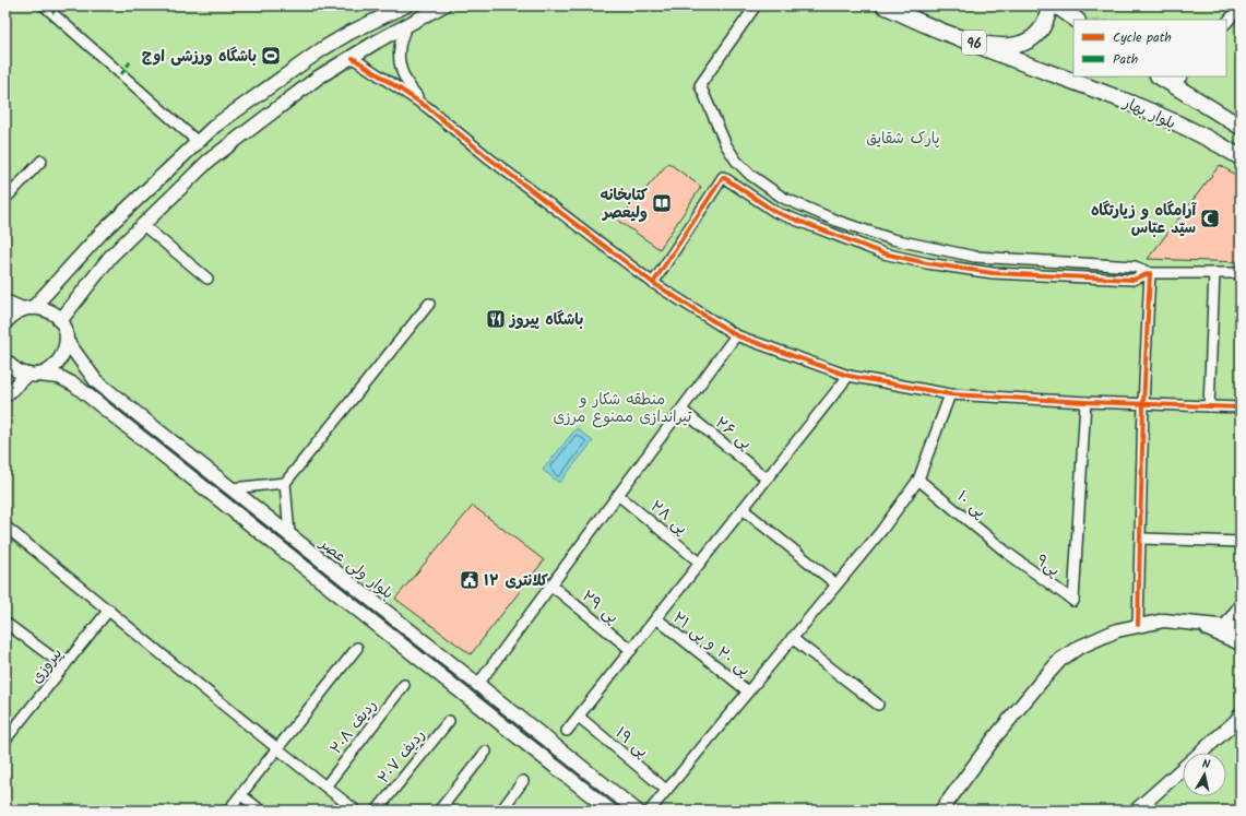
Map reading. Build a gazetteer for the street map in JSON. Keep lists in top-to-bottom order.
{
  "streets": {
    "main road": ["96", "بلوار بهار"],
    "street": [
      "پی ۲۶",
      "پی ۱۰",
      "پی ۲۸",
      "پی۹",
      "بلوار ولی عصر",
      "پی ۲۹",
      "پی ۲۰ و پی ۲۱",
      "پیروزی",
      "ردیف ۲۰۸",
      "پی ۱۹",
      "ردیف ۲۰۷"
    ]
  },
  "crossings": [
    ["96", "بلوار بهار"],
    ["پی ۱۰", "پی۹"]
  ],
  "parks": ["پارک شقایق", "منطقه شکار و تیراندازی ممنوع مرزی"],
  "places": {
    "sports": ["باشگاه ورزشی اوج"],
    "library": ["کتابخانه ولیعصر"],
    "mosque": ["آرامگاه و زیارتگاه سیّد عبّاس"],
    "restaurant": ["باشگاه پیروز"],
    "public building": ["کلانتری ۱۲"]
  },
  "legend": ["Cycle path", "Path"],
  "north": "top"
}
